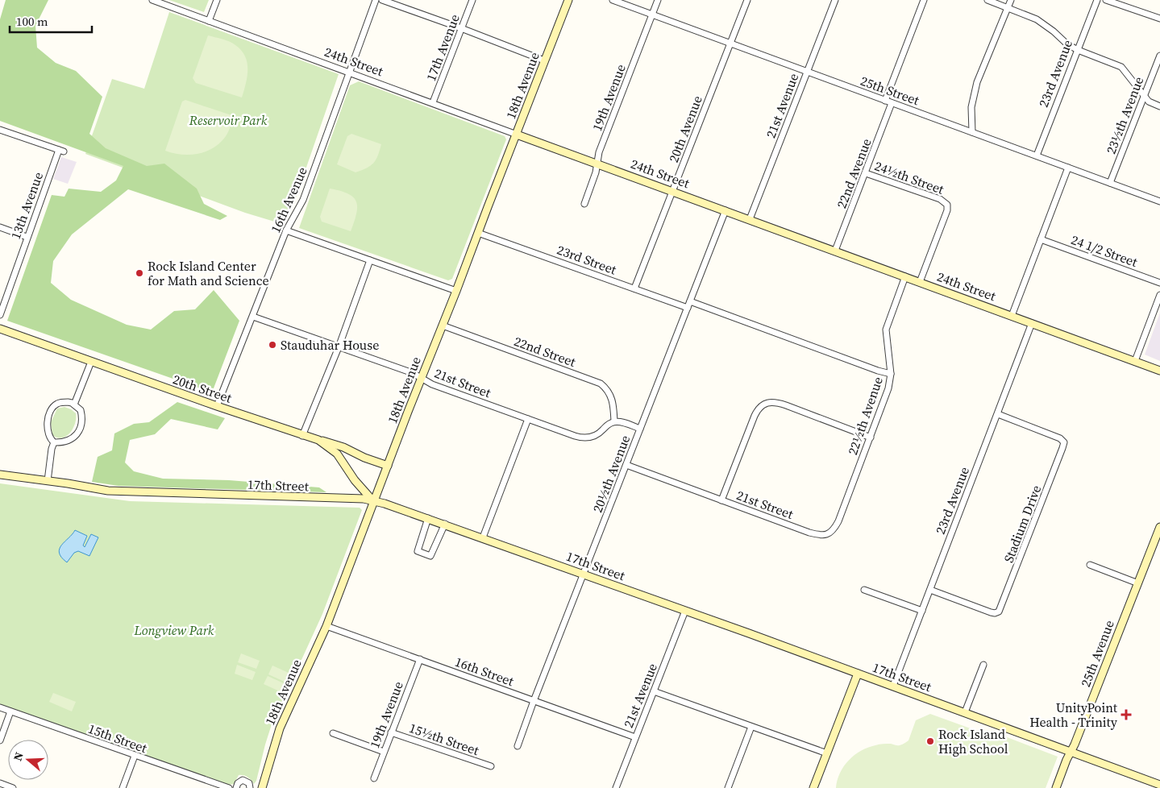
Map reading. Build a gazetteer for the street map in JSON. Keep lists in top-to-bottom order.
{
  "streets": {
    "street": [
      "17th Avenue",
      "24th Street",
      "23rd Avenue",
      "18th Avenue",
      "25th Street",
      "19th Avenue",
      "21st Avenue",
      "23½th Avenue",
      "20th Avenue",
      "22nd Avenue",
      "24½th Street",
      "16th Avenue",
      "13th Avenue",
      "24 1/2 Street",
      "23rd Street",
      "22nd Street",
      "21st Street",
      "20th Street",
      "22½th Avenue",
      "20½th Avenue",
      "17th Street",
      "Stadium Drive",
      "25th Avenue",
      "16th Street",
      "15th Street",
      "15½th Street"
    ]
  },
  "crossings": [
    ["17th Avenue", "24th Street"],
    ["24th Street", "23rd Avenue"],
    ["24th Street", "18th Avenue"],
    ["24th Street", "19th Avenue"],
    ["24th Street", "21st Avenue"],
    ["24th Street", "20th Avenue"],
    ["24th Street", "22nd Avenue"],
    ["24th Street", "24½th Street"],
    ["24th Street", "16th Avenue"],
    ["24th Street", "22½th Avenue"],
    ["24th Street", "20½th Avenue"],
    ["23rd Avenue", "25th Street"],
    ["23rd Avenue", "17th Street"],
    ["23rd Avenue", "Stadium Drive"],
    ["18th Avenue", "23rd Street"],
    ["18th Avenue", "22nd Street"],
    ["18th Avenue", "21st Street"],
    ["18th Avenue", "20th Street"],
    ["18th Avenue", "17th Street"],
    ["18th Avenue", "16th Street"],
    ["25th Street", "19th Avenue"],
    ["25th Street", "21st Avenue"],
    ["25th Street", "23½th Avenue"],
    ["25th Street", "20th Avenue"],
    ["25th Street", "22nd Avenue"],
    ["19th Avenue", "16th Street"],
    ["19th Avenue", "15½th Street"],
    ["21st Avenue", "17th Street"],
    ["21st Avenue", "16th Street"],
    ["20th Avenue", "23rd Street"],
    ["22nd Avenue", "24½th Street"],
    ["16th Avenue", "21st Street"],
    ["16th Avenue", "20th Street"],
    ["23rd Street", "20½th Avenue"],
    ["22nd Street", "21st Street"],
    ["21st Street", "22½th Avenue"],
    ["21st Street", "20½th Avenue"],
    ["20th Street", "17th Street"],
    ["20½th Avenue", "17th Street"],
    ["20½th Avenue", "16th Street"],
    ["17th Street", "25th Avenue"]
  ],
  "parks": ["Reservoir Park", "Longview Park"],
  "places": {
    "other": ["Rock Island Center for Math and Science", "Stauduhar House", "Rock Island High School"],
    "health": ["UnityPoint Health - Trinity"]
  },
  "scale_bar": "100 m",
  "north": "left"
}
